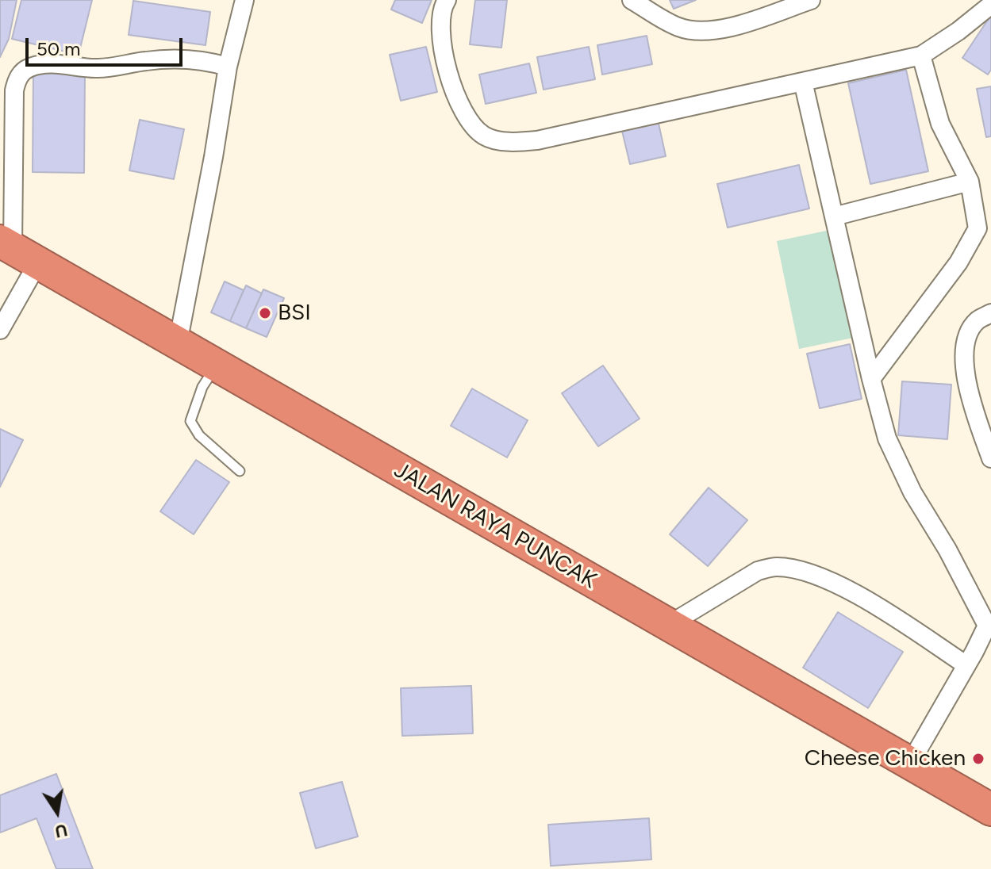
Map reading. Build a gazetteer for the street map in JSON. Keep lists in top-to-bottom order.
{
  "streets": {
    "highway": ["JALAN RAYA PUNCAK"]
  },
  "places": ["BSI", "Cheese Chicken"],
  "scale_bar": "50 m",
  "north": "bottom"
}
